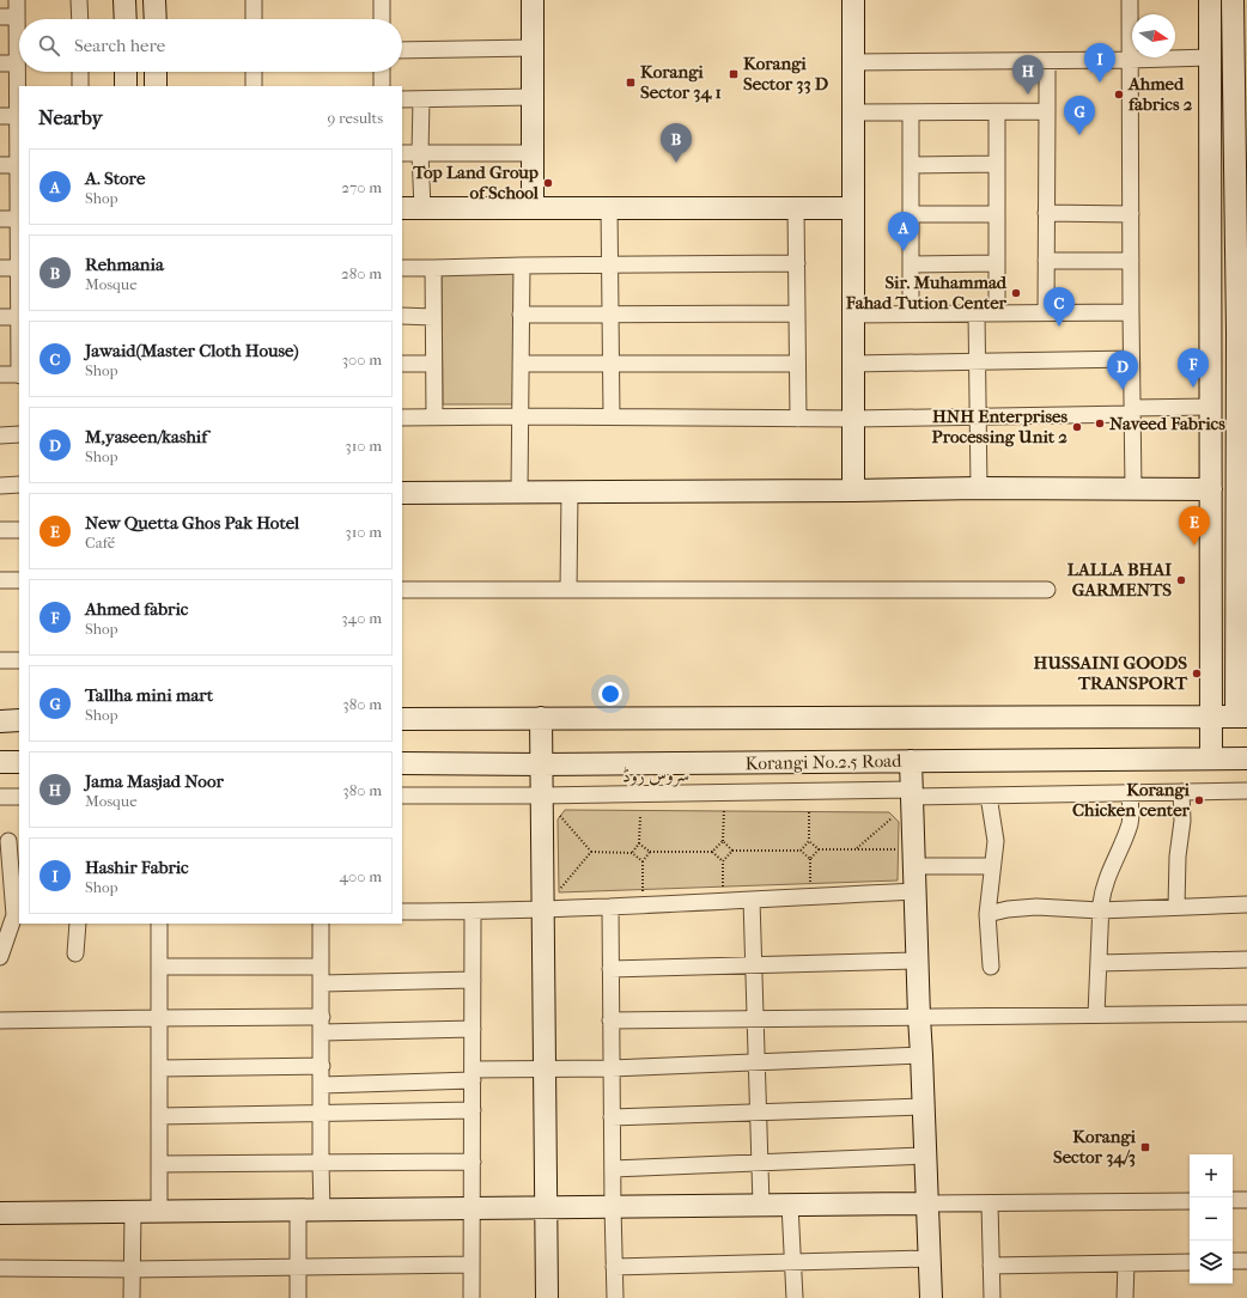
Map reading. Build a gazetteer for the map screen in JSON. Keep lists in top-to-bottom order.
{
  "streets": {
    "street": ["Korangi No.2.5 Road", "سروس روڈ"]
  },
  "places": {
    "transit": ["Korangi Sector 33 D", "Korangi Sector 34 1", "Korangi Sector 34/3"],
    "other": [
      "Ahmed fabrics 2",
      "Top Land Group of School",
      "Sir. Muhammad Fahad Tution Center",
      "Naveed Fabrics",
      "HNH Enterprises Processing Unit 2",
      "LALLA BHAI GARMENTS",
      "HUSSAINI GOODS TRANSPORT",
      "Korangi Chicken center"
    ]
  },
  "north": "right",
  "page": {
    "search": "Search here",
    "pins": [
      "I",
      "H",
      "G",
      "B",
      "A",
      "C",
      "F",
      "D",
      "E"
    ],
    "heading": ["Nearby", "9 results"],
    "list": [
      {
        "mark": "A",
        "name": "A. Store",
        "note": "Shop",
        "value": "270 m"
      },
      {
        "mark": "B",
        "name": "Rehmania",
        "note": "Mosque",
        "value": "280 m"
      },
      {
        "mark": "C",
        "name": "Jawaid(Master Cloth House)",
        "note": "Shop",
        "value": "300 m"
      },
      {
        "mark": "D",
        "name": "M,yaseen/kashif",
        "note": "Shop",
        "value": "310 m"
      },
      {
        "mark": "E",
        "name": "New Quetta Ghos Pak Hotel",
        "note": "Café",
        "value": "310 m"
      },
      {
        "mark": "F",
        "name": "Ahmed fabric",
        "note": "Shop",
        "value": "340 m"
      },
      {
        "mark": "G",
        "name": "Tallha mini mart",
        "note": "Shop",
        "value": "380 m"
      },
      {
        "mark": "H",
        "name": "Jama Masjad Noor",
        "note": "Mosque",
        "value": "380 m"
      },
      {
        "mark": "I",
        "name": "Hashir Fabric",
        "note": "Shop",
        "value": "400 m"
      }
    ],
    "map_buttons": ["+", "−"]
  }
}
